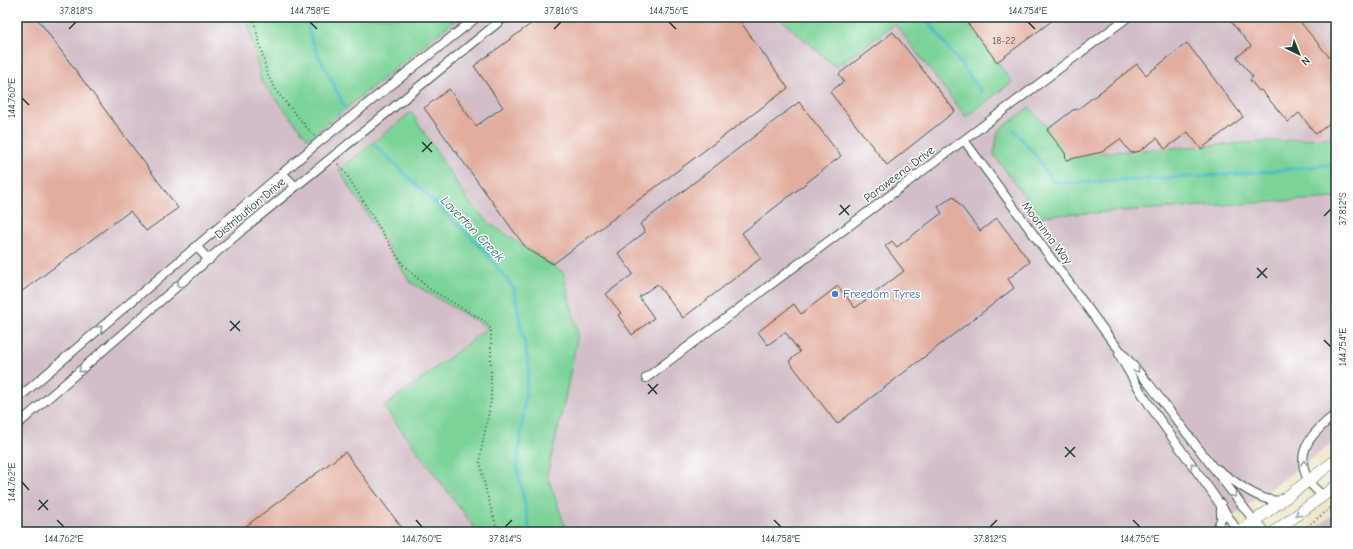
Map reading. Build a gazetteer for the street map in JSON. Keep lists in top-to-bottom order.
{
  "streets": {
    "street": ["Paraweena Drive", "Distribution Drive", "Moorinna Way"]
  },
  "crossings": [
    ["Paraweena Drive", "Moorinna Way"]
  ],
  "water": ["Laverton Creek"],
  "places": ["Freedom Tyres"],
  "house_numbers": ["18-22"],
  "north": "bottom right",
  "coordinates": [
    "37.818°S",
    "144.758°E",
    "37.816°S",
    "144.756°E",
    "144.754°E",
    "144.760°E",
    "37.812°S",
    "144.762°E",
    "37.814°S"
  ]
}
